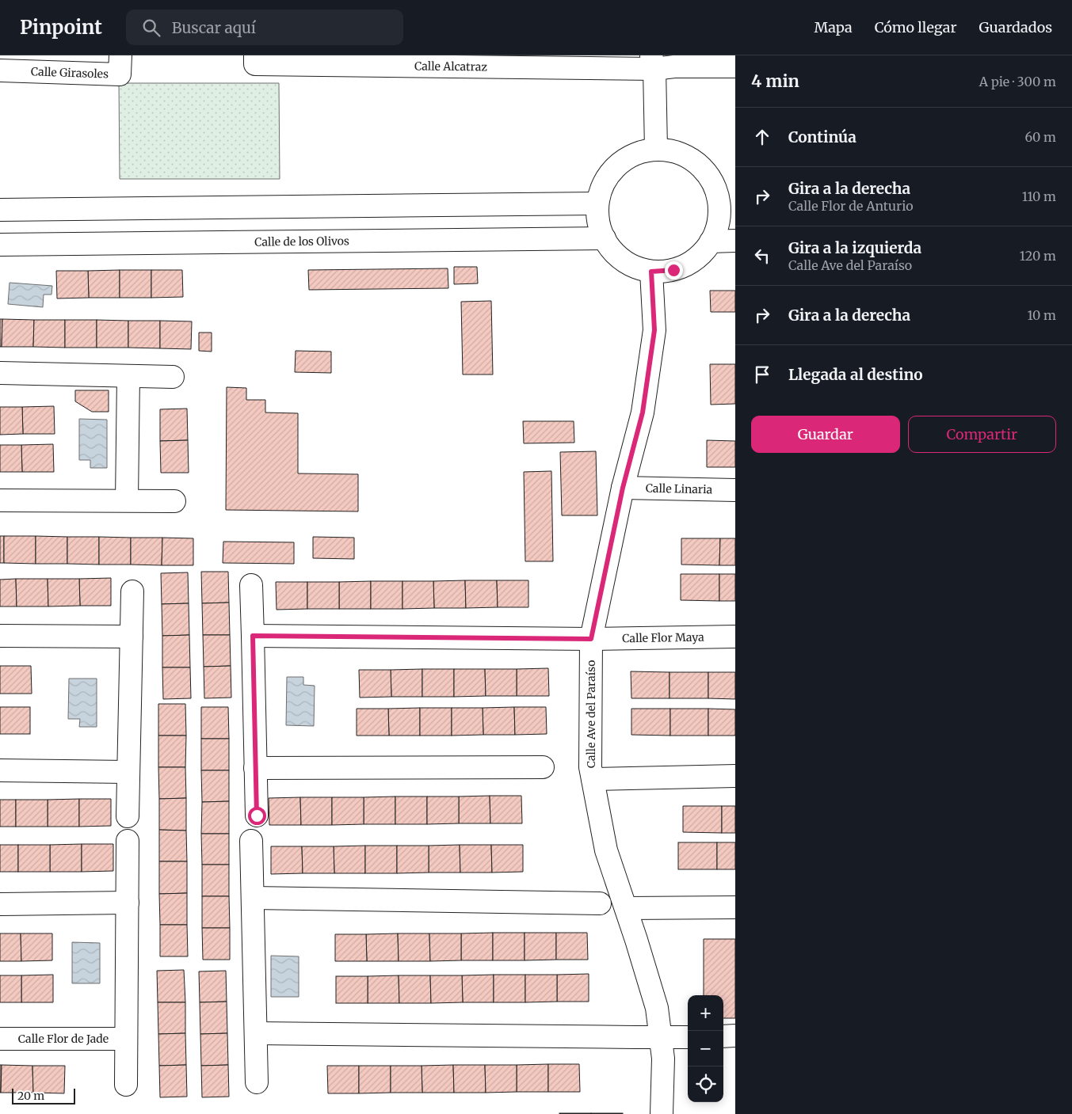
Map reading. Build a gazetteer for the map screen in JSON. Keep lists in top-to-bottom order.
{
  "streets": {
    "street": [
      "Calle Alcatraz",
      "Calle Girasoles",
      "Calle de los Olivos",
      "Calle Linaria",
      "Calle Flor Maya",
      "Calle Ave del Paraíso",
      "Calle Flor de Jade"
    ]
  },
  "crossings": [
    ["Calle de los Olivos", "Calle Ave del Paraíso"],
    ["Calle Linaria", "Calle Ave del Paraíso"],
    ["Calle Flor Maya", "Calle Ave del Paraíso"]
  ],
  "scale_bar": "20 m",
  "page": {
    "header": "Pinpoint",
    "search": "Buscar aquí",
    "nav": ["Mapa", "Cómo llegar", "Guardados"],
    "heading": ["4 min", "A pie · 300 m"],
    "list": [
      ["Continúa", "60 m"],
      ["Gira a la derecha", "Calle Flor de Anturio", "110 m"],
      ["Gira a la izquierda", "Calle Ave del Paraíso", "120 m"],
      ["Gira a la derecha", "10 m"],
      "Llegada al destino"
    ],
    "buttons": ["Guardar", "Compartir"],
    "map_buttons": ["+", "−"],
    "scale": "20 m"
  }
}
